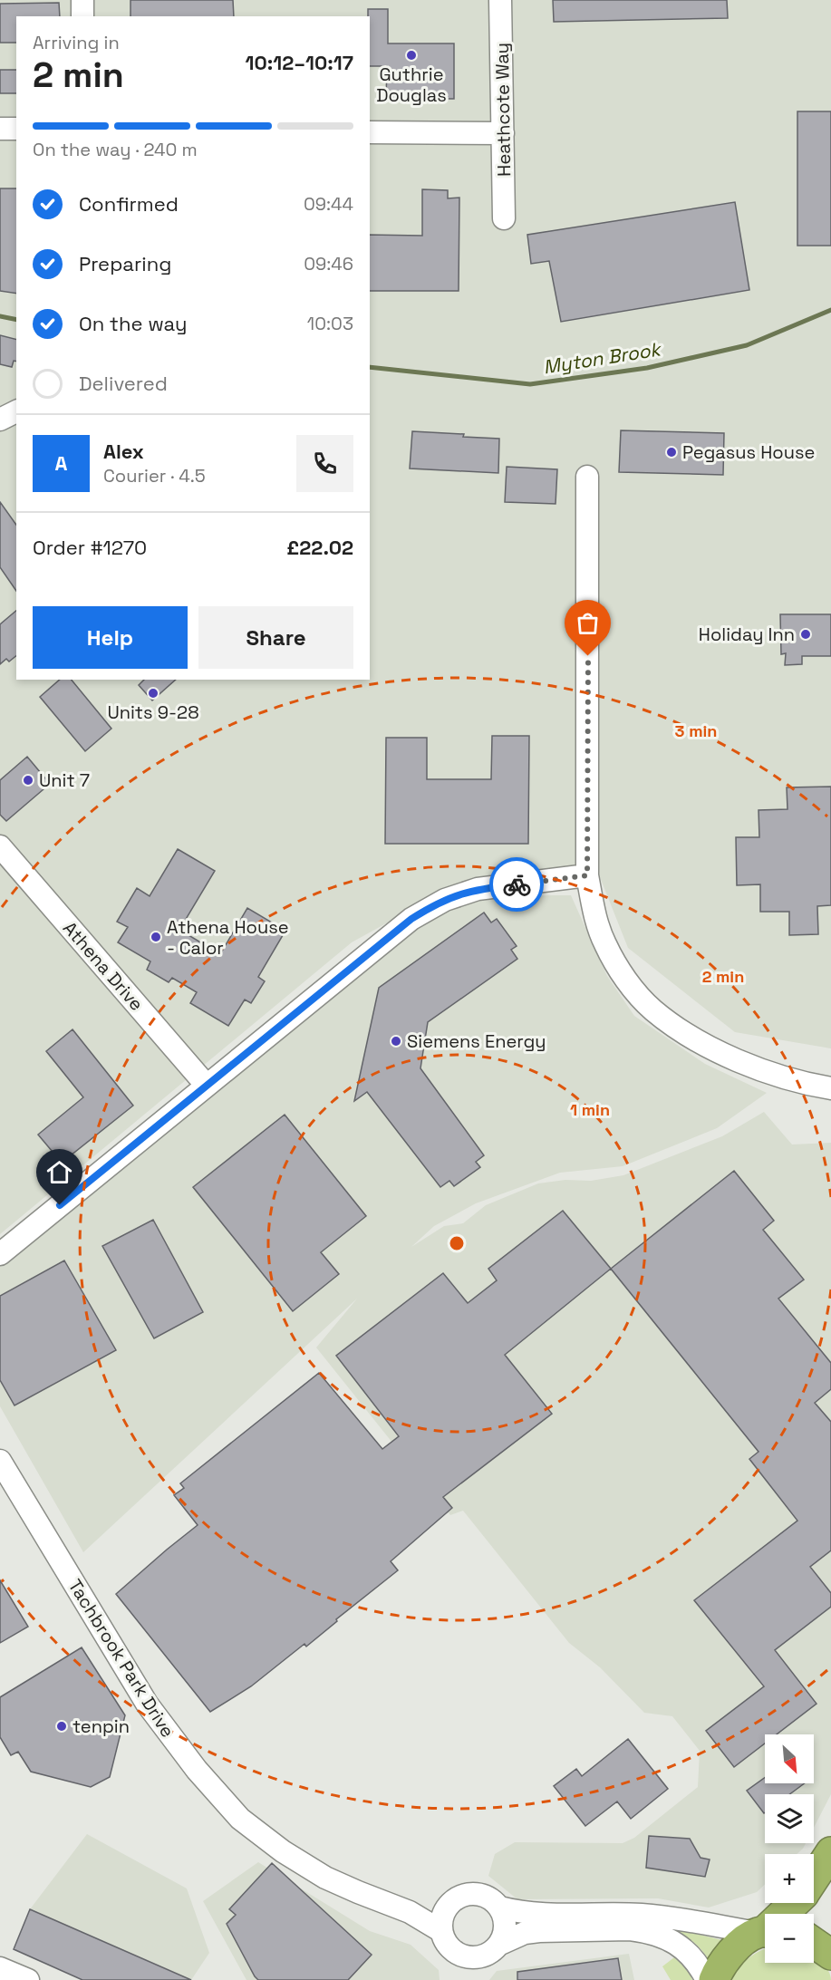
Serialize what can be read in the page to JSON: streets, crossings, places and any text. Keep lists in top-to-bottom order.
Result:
{
  "streets": {
    "street": ["Heathcote Way", "Athena Drive", "Tachbrook Park Drive"]
  },
  "water": ["Myton Brook"],
  "places": [
    "Guthrie Douglas",
    "Pegasus House",
    "Holiday Inn",
    "Units 9-28",
    "Unit 7",
    "Athena House - Calor",
    "Siemens Energy",
    "tenpin"
  ],
  "north": "bottom right",
  "page": {
    "heading": ["2 min", "Arriving in", "10:12–10:17"],
    "panel": [
      "Alex",
      "Courier · 4.5",
      "Order #1270",
      "£22.02"
    ],
    "bar": "On the way · 240 m",
    "list": [
      ["Confirmed", "09:44"],
      ["Preparing", "09:46"],
      ["On the way", "10:03"],
      "Delivered"
    ],
    "round": "A",
    "buttons": ["Help", "Share"],
    "map_buttons": ["+", "−"]
  },
  "rings": ["3 min", "2 min", "1 min"]
}
